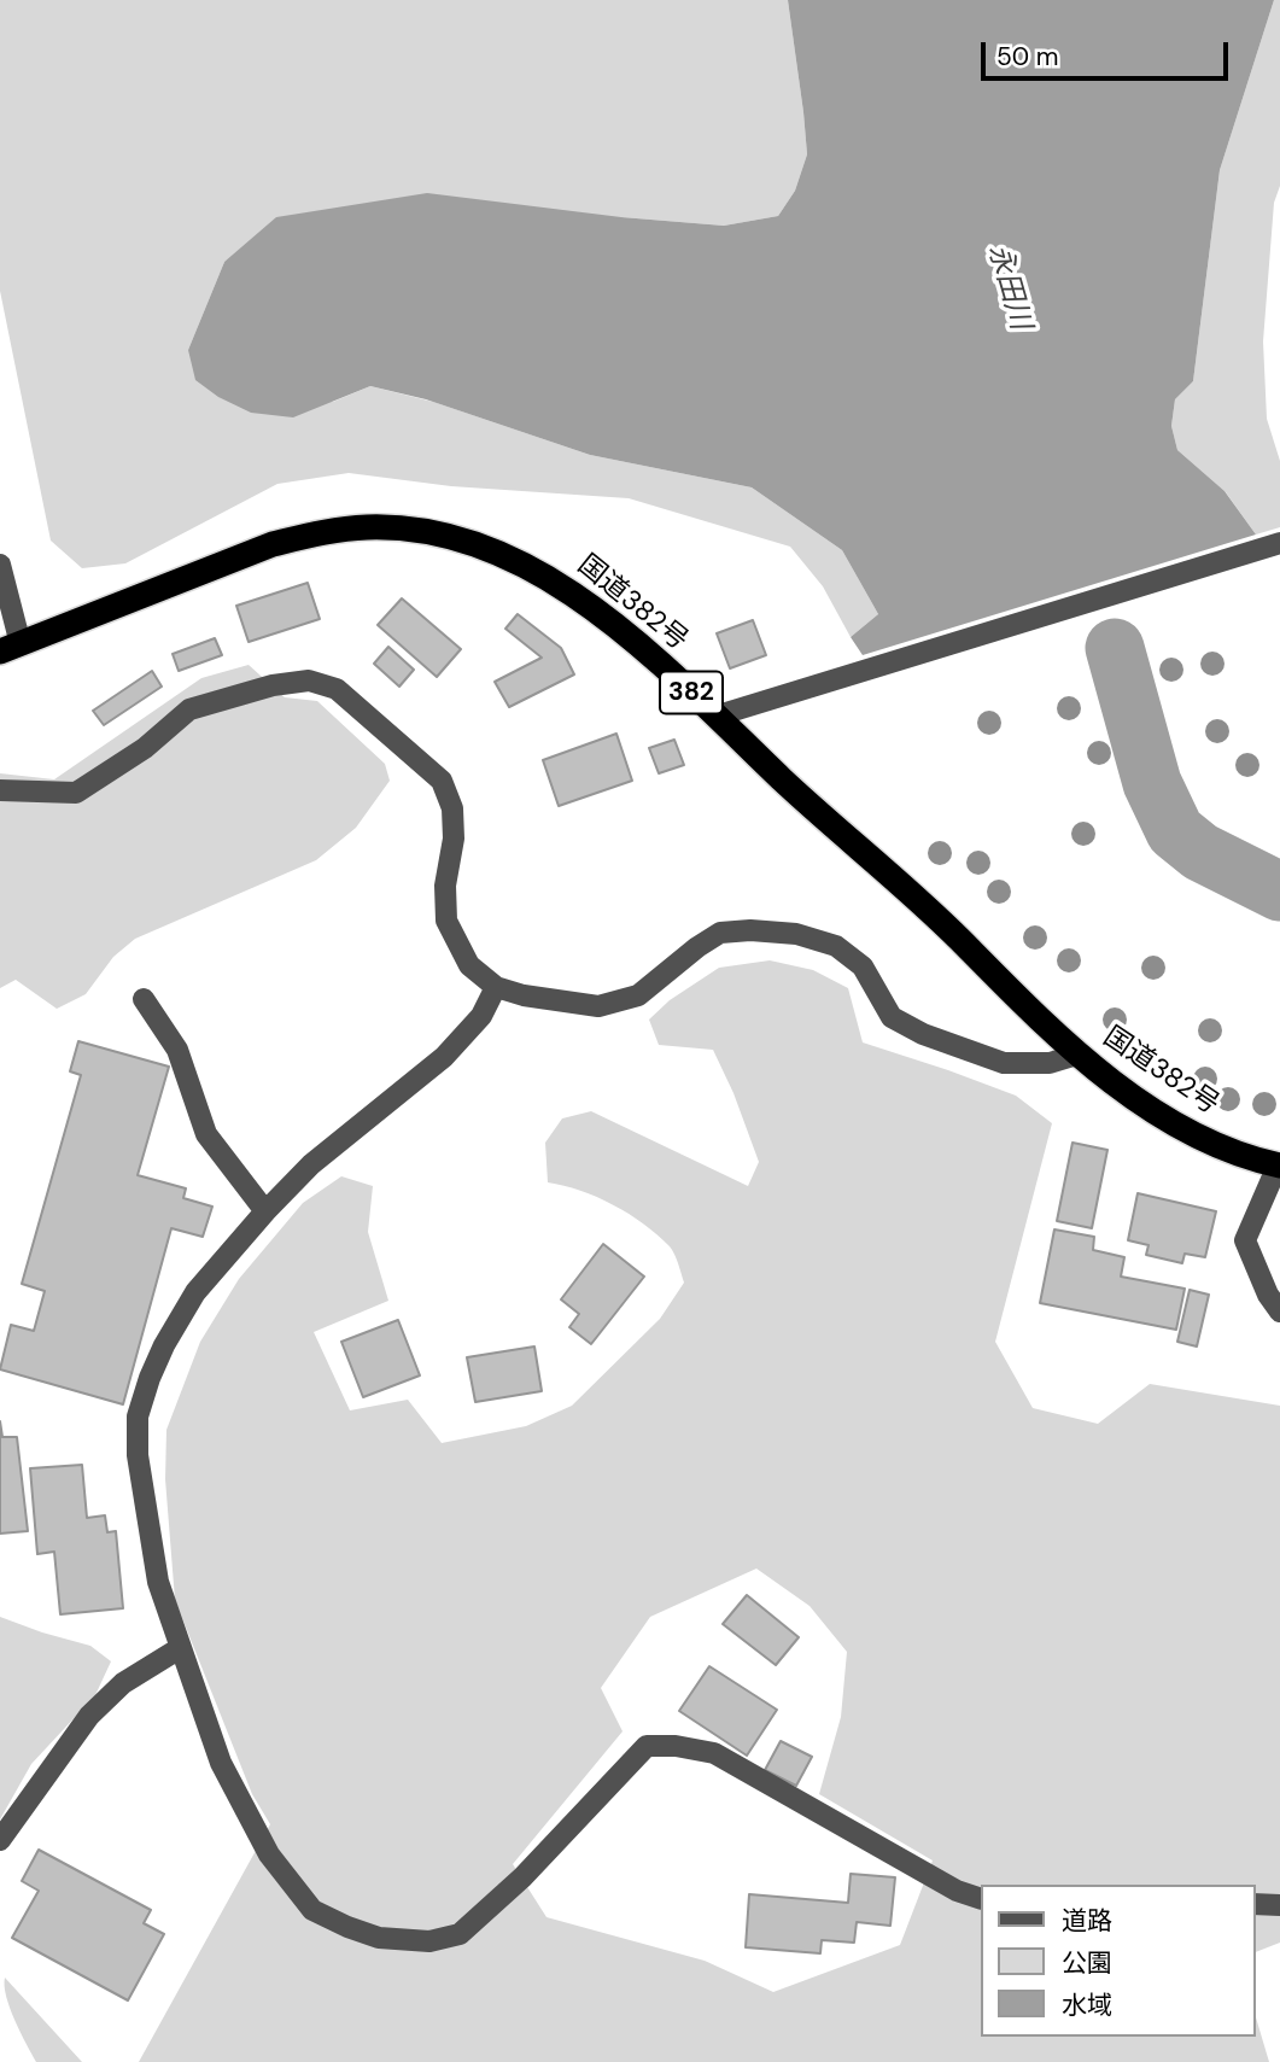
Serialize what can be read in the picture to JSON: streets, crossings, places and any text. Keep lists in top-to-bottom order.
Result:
{
  "streets": {
    "highway": ["国道382号", "382"]
  },
  "water": ["永田川"],
  "legend": ["道路", "公園", "水域"],
  "scale_bar": "50 m"
}
